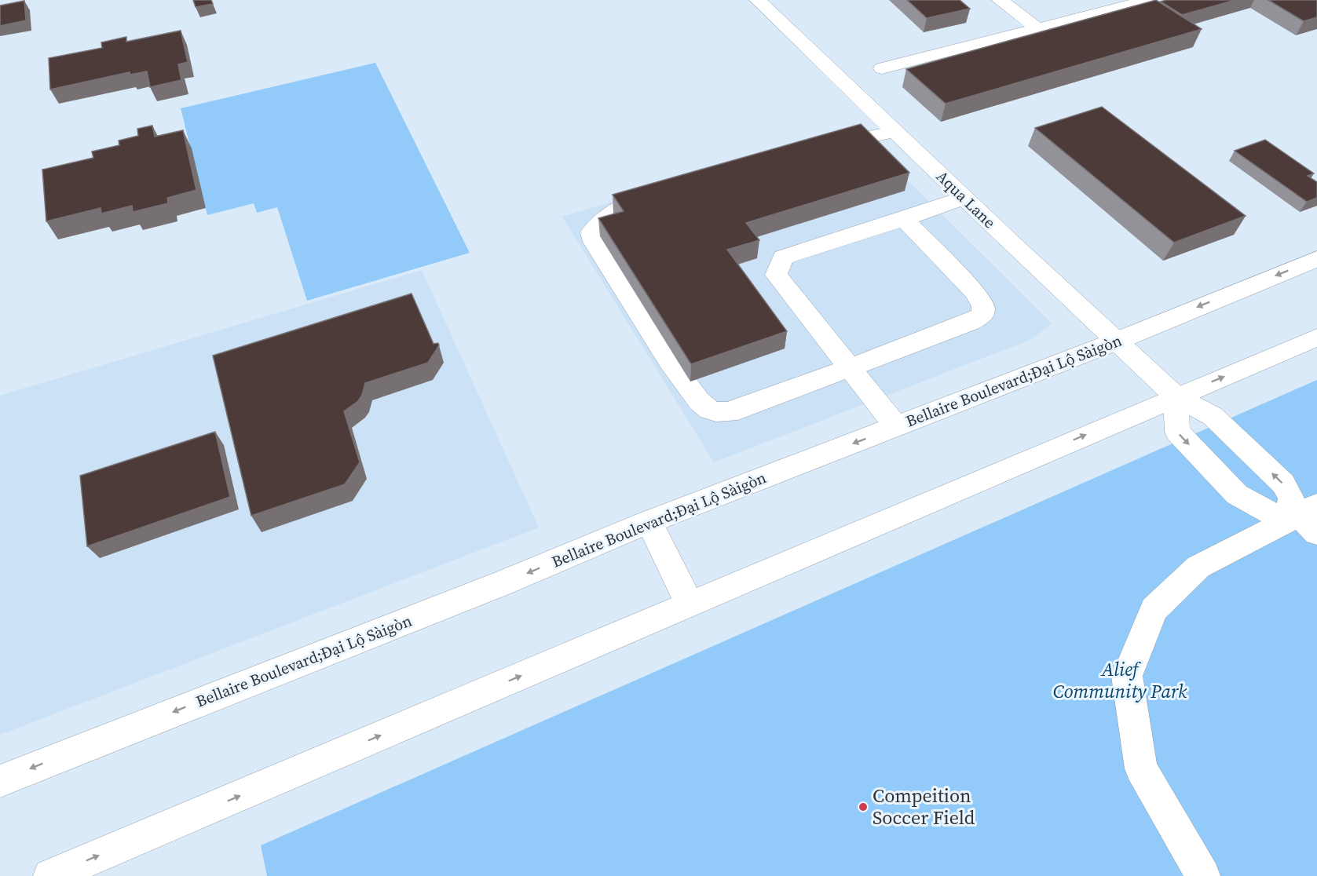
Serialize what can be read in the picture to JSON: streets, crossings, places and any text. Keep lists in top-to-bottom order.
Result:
{
  "streets": {
    "main road": ["Aqua Lane", "Bellaire Boulevard;Đại Lộ Sàigòn"]
  },
  "crossings": [
    ["Aqua Lane", "Bellaire Boulevard;Đại Lộ Sàigòn"]
  ],
  "parks": ["Alief Community Park"],
  "places": ["Compeition Soccer Field"]
}
